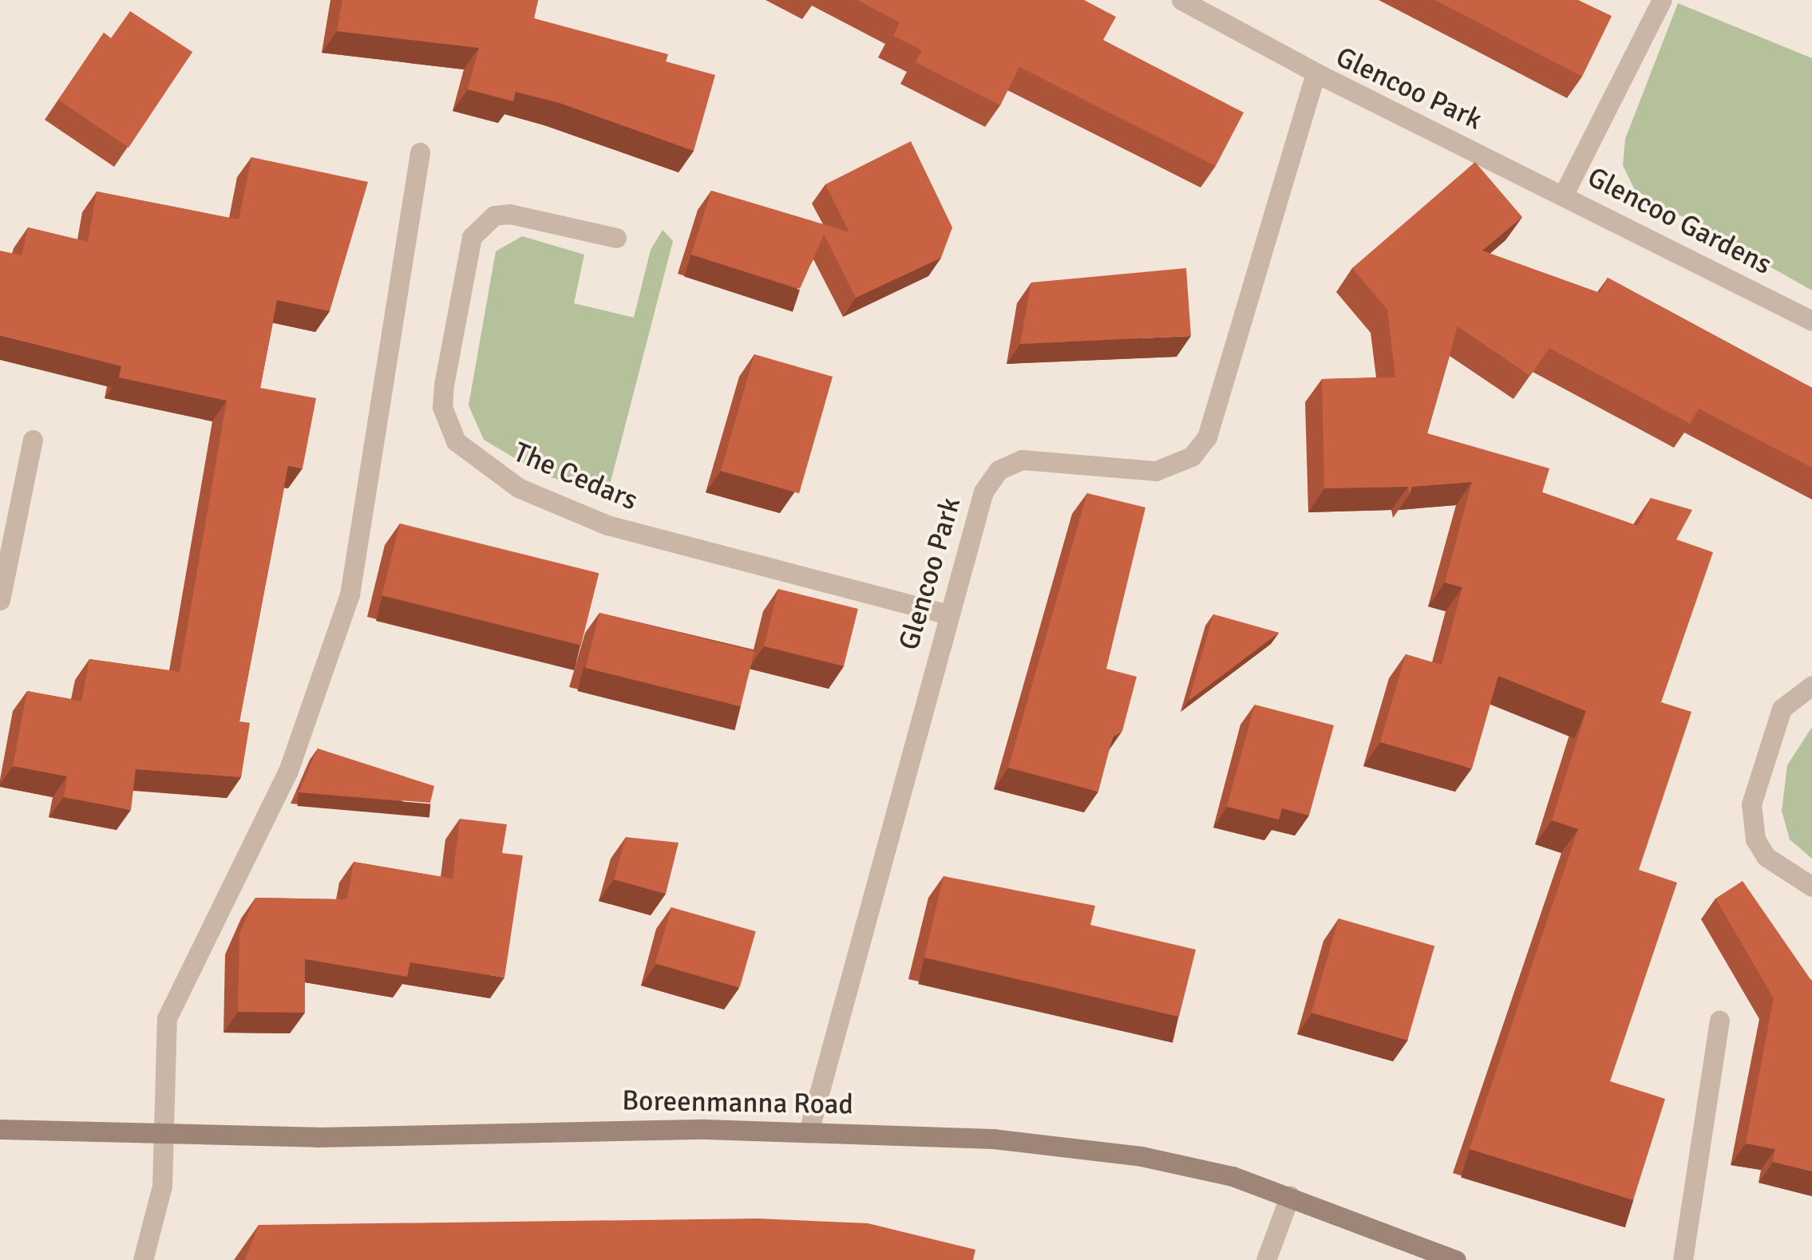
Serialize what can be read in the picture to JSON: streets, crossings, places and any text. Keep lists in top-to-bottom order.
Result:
{
  "streets": {
    "main road": ["Boreenmanna Road"],
    "street": ["Glencoo Park", "Glencoo Gardens", "The Cedars"]
  },
  "crossings": [
    ["Glencoo Park", "Glencoo Gardens"],
    ["Glencoo Park", "The Cedars"],
    ["Glencoo Park", "Boreenmanna Road"]
  ]
}
